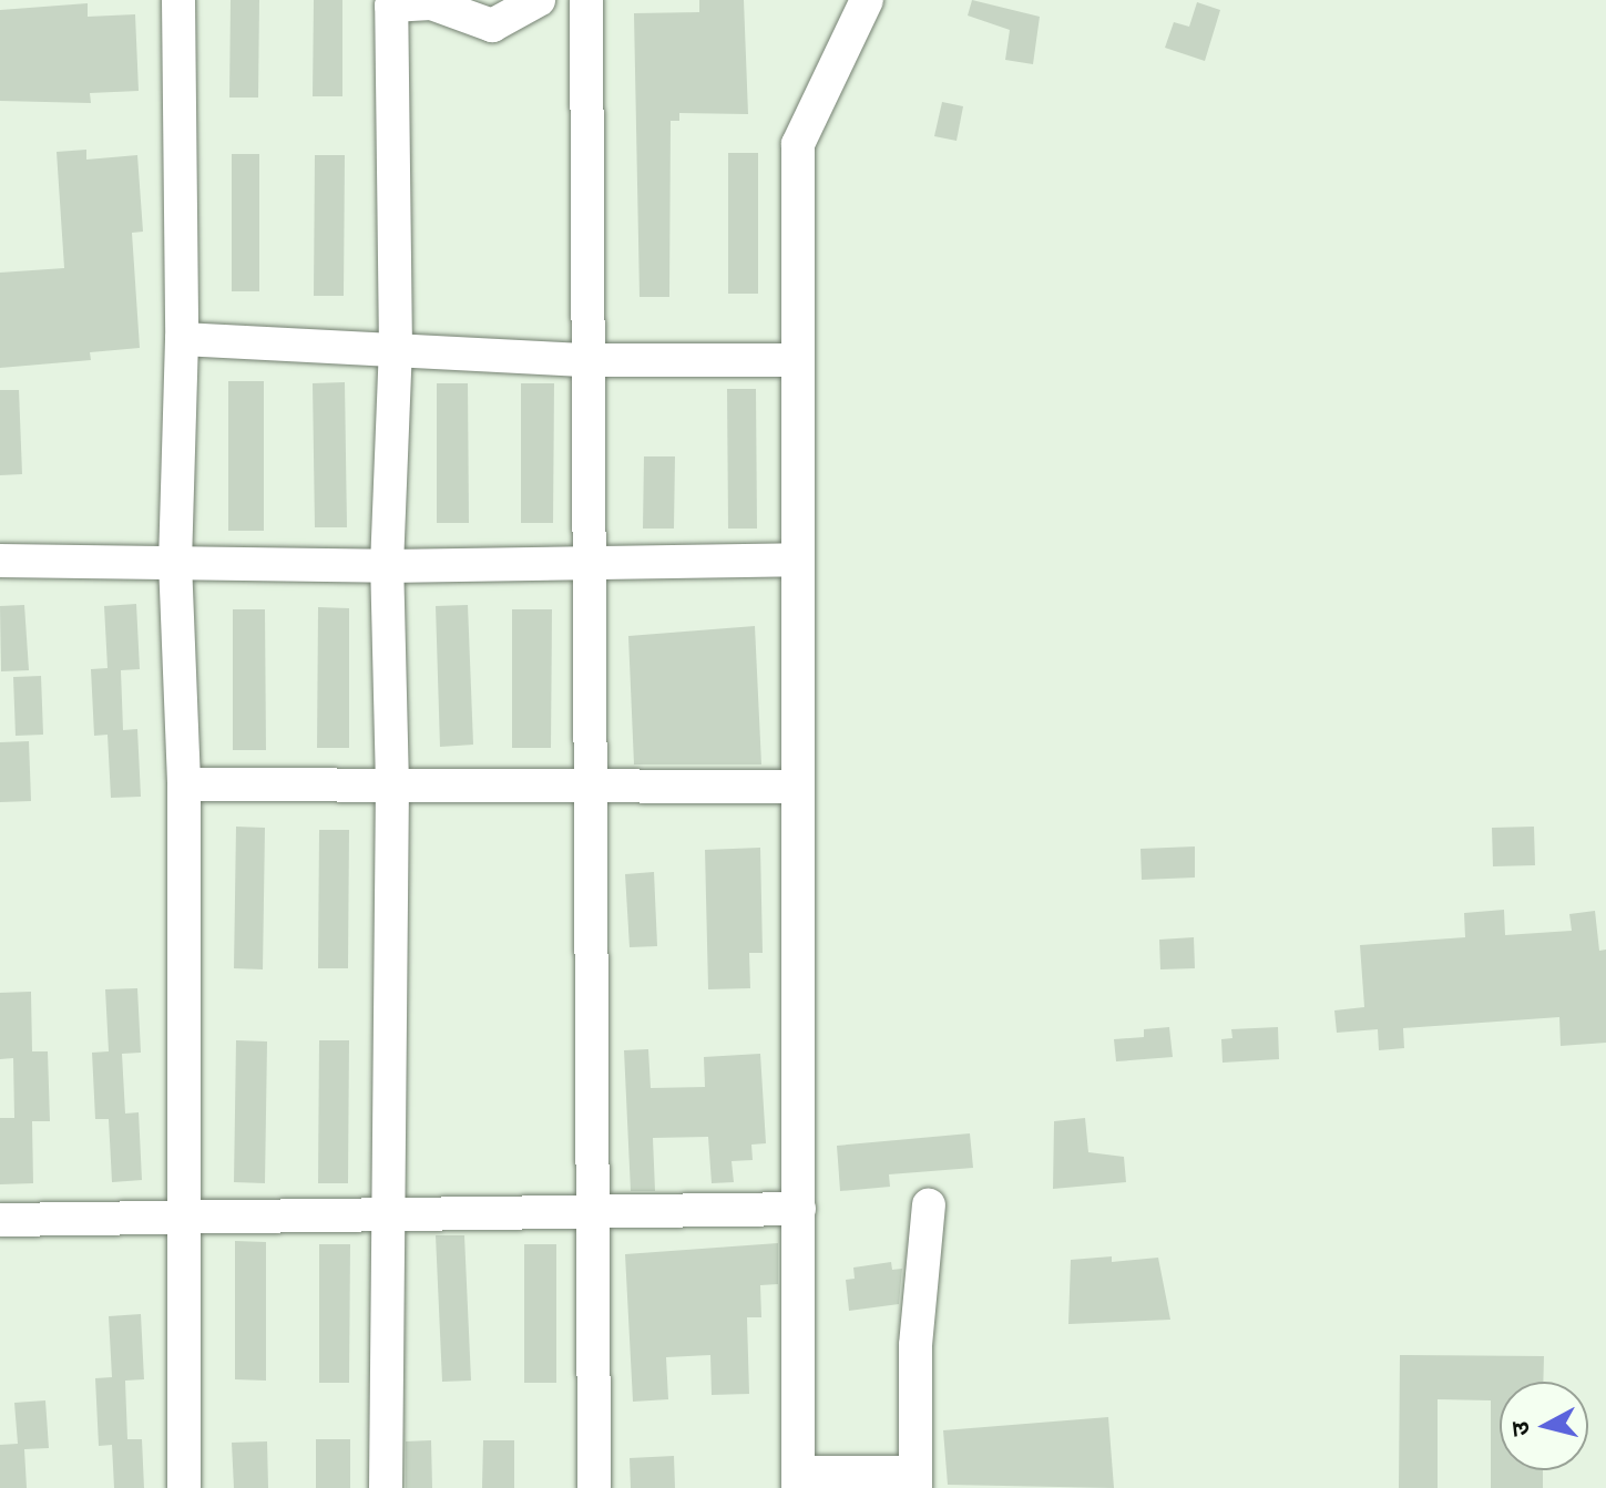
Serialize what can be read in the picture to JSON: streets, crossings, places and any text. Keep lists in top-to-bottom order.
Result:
{
  "north": "left"
}
